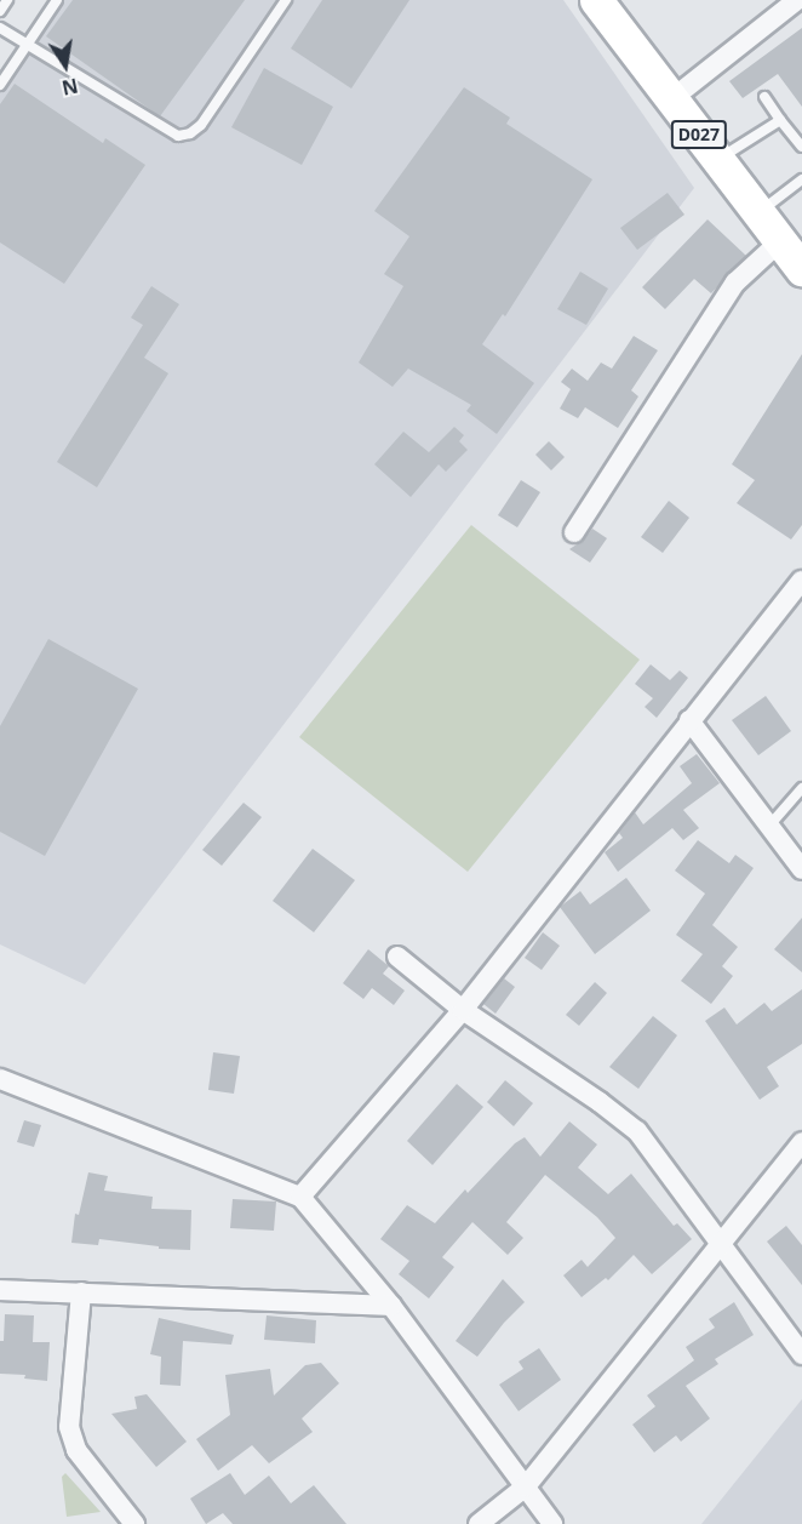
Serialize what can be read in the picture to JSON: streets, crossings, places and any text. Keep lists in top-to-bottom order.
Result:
{
  "streets": {
    "main road": ["D027"]
  },
  "north": "bottom"
}
